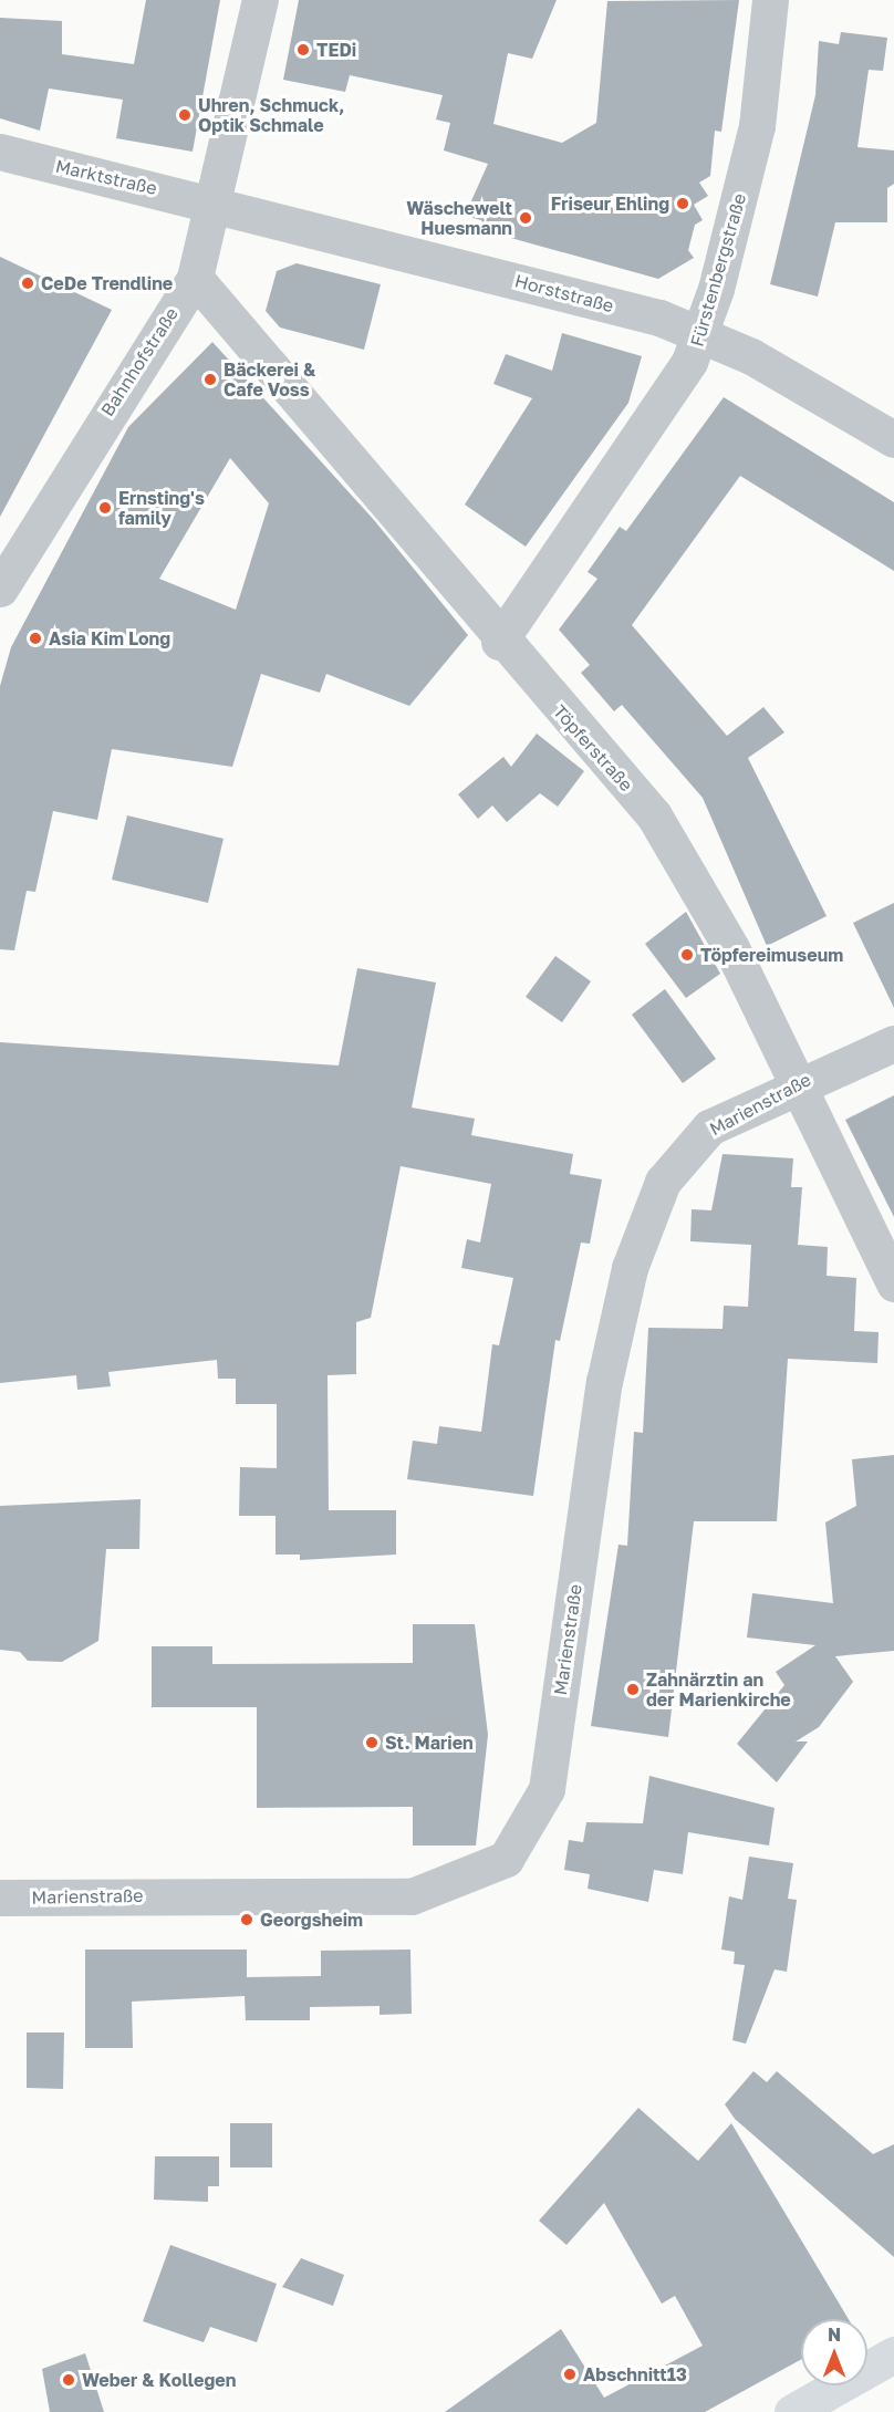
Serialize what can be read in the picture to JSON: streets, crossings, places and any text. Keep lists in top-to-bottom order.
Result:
{
  "streets": {
    "street": [
      "Marktstraße",
      "Fürstenbergstraße",
      "Horststraße",
      "Bahnhofstraße",
      "Töpferstraße",
      "Marienstraße"
    ]
  },
  "crossings": [
    ["Marktstraße", "Horststraße"],
    ["Marktstraße", "Bahnhofstraße"],
    ["Fürstenbergstraße", "Horststraße"],
    ["Fürstenbergstraße", "Töpferstraße"],
    ["Horststraße", "Bahnhofstraße"],
    ["Bahnhofstraße", "Töpferstraße"],
    ["Töpferstraße", "Marienstraße"]
  ],
  "places": [
    "TEDi",
    "Uhren, Schmuck, Optik Schmale",
    "Friseur Ehling",
    "Wäschewelt Huesmann",
    "CeDe Trendline",
    "Bäckerei & Cafe Voss",
    "Ernsting's family",
    "Asia Kim Long",
    "Töpfereimuseum",
    "Zahnärztin an der Marienkirche",
    "St. Marien",
    "Georgsheim",
    "Abschnitt13",
    "Weber & Kollegen"
  ],
  "north": "top"
}
